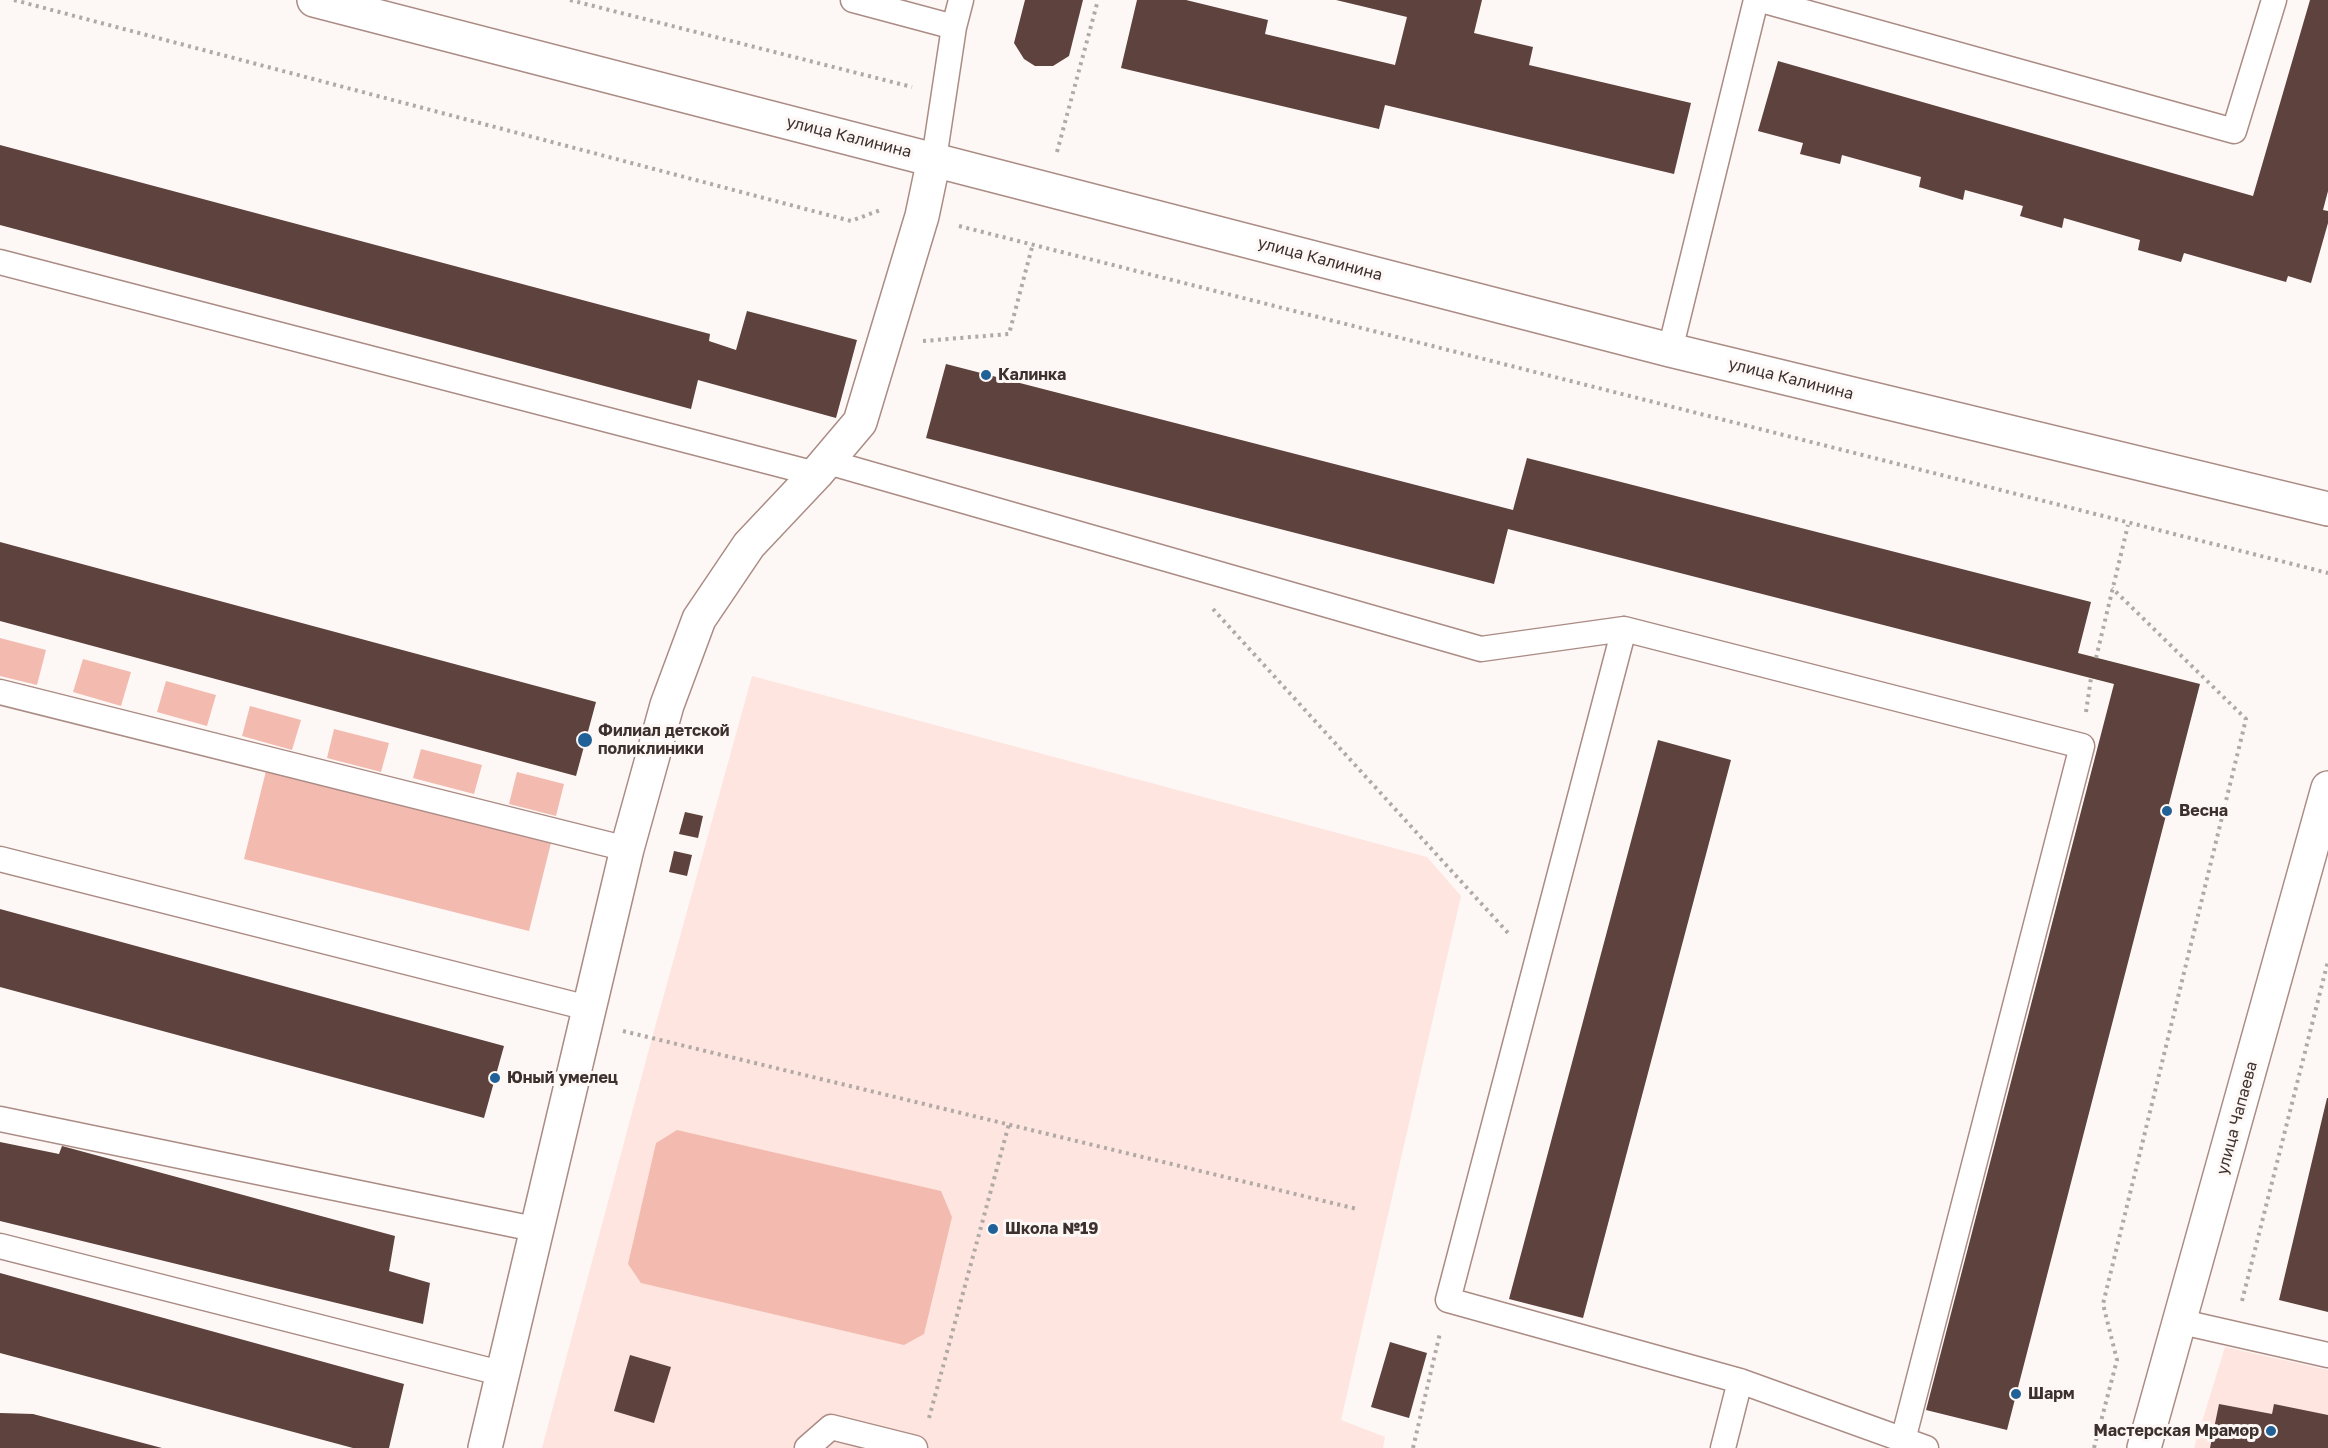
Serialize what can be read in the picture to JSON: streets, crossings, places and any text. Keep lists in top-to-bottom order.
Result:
{
  "streets": {
    "street": ["улица Калинина", "улица Чапаева"]
  },
  "places": [
    "Калинка",
    "Филиал детской поликлиники",
    "Весна",
    "Юный умелец",
    "Школа №19",
    "Шарм",
    "Мастерская Мрамор"
  ]
}
